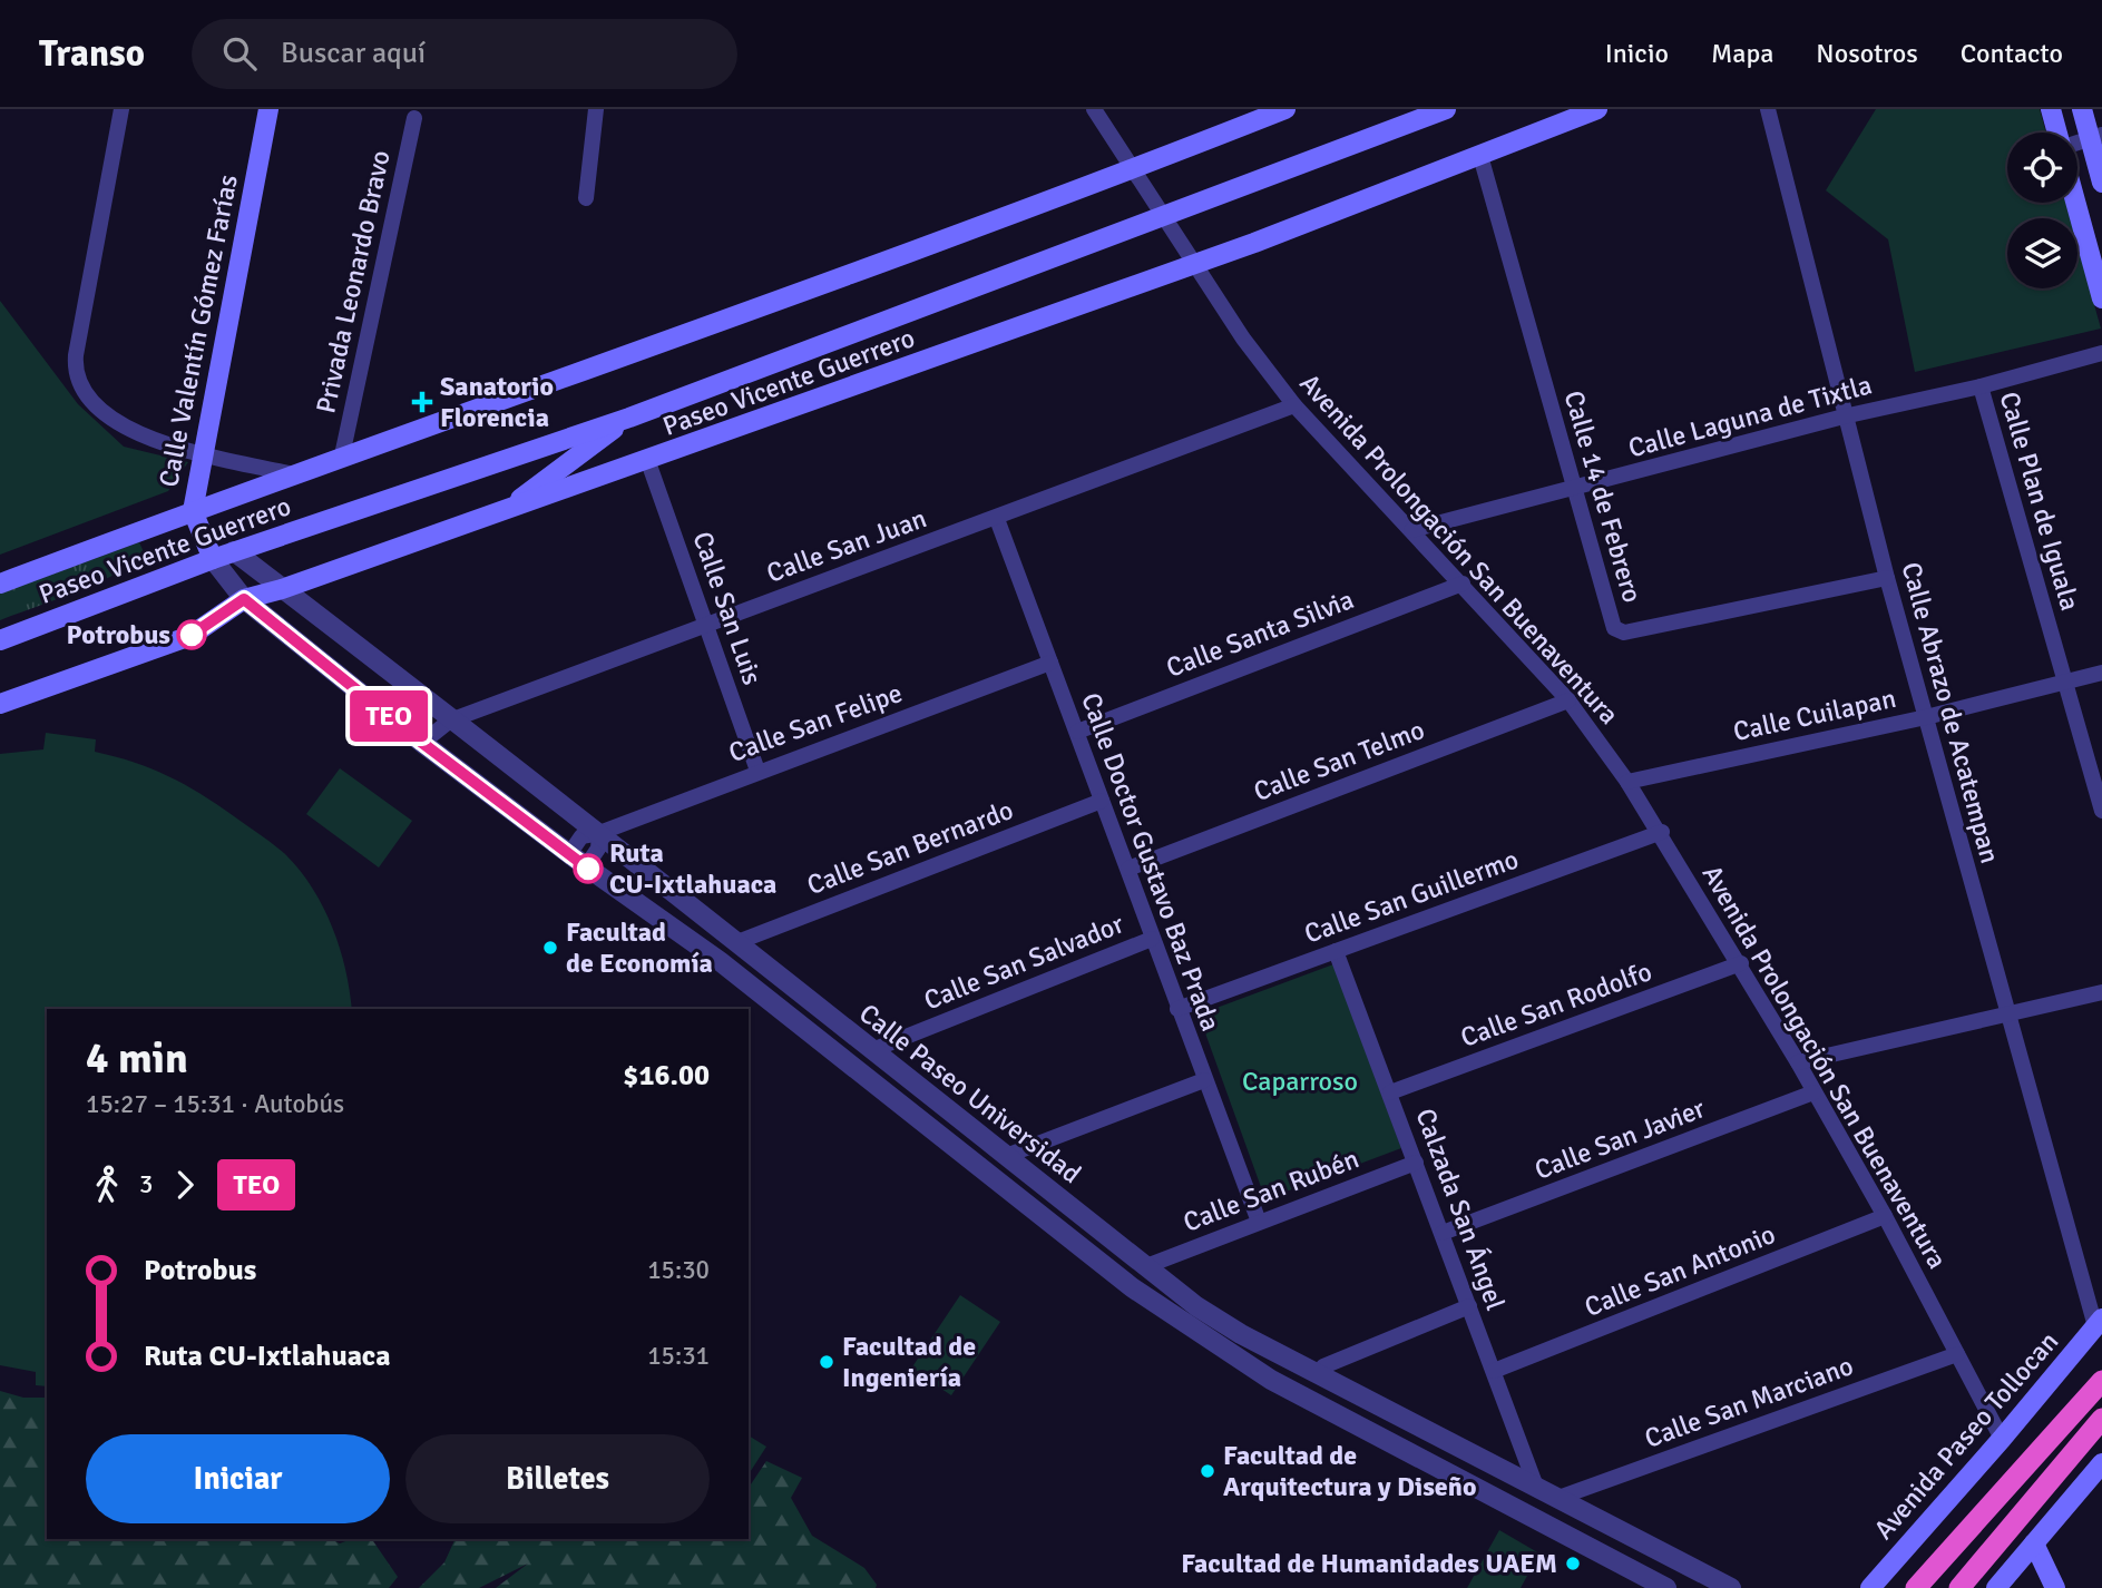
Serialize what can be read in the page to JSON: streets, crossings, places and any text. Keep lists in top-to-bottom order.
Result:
{
  "streets": {
    "main road": ["Calle Valentín Gómez Farías", "Paseo Vicente Guerrero", "Avenida Paseo Tollocan"],
    "street": [
      "Privada Leonardo Bravo",
      "Calle Laguna de Tixtla",
      "Calle 14 de Febrero",
      "Calle Plan de Iguala",
      "Calle San Juan",
      "Avenida Prolongación San Buenaventura",
      "Calle San Luis",
      "Calle Santa Silvia",
      "Calle Abrazo de Acatempan",
      "Calle Cuilapan",
      "Calle San Felipe",
      "Calle San Telmo",
      "Calle San Bernardo",
      "Calle Doctor Gustavo Baz Prada",
      "Calle San Guillermo",
      "Calle San Salvador",
      "Calle San Rodolfo",
      "Calle Paseo Universidad",
      "Calle San Javier",
      "Calle San Rubén",
      "Calzada San Ángel",
      "Calle San Antonio",
      "Calle San Marciano"
    ]
  },
  "crossings": [
    ["Privada Leonardo Bravo", "Paseo Vicente Guerrero"],
    ["Calle Valentín Gómez Farías", "Paseo Vicente Guerrero"],
    ["Calle Valentín Gómez Farías", "Calle Paseo Universidad"],
    ["Paseo Vicente Guerrero", "Calle 14 de Febrero"],
    ["Paseo Vicente Guerrero", "Avenida Prolongación San Buenaventura"],
    ["Paseo Vicente Guerrero", "Calle San Luis"],
    ["Paseo Vicente Guerrero", "Calle Paseo Universidad"],
    ["Calle Laguna de Tixtla", "Calle 14 de Febrero"],
    ["Calle Laguna de Tixtla", "Calle Plan de Iguala"],
    ["Calle Laguna de Tixtla", "Avenida Prolongación San Buenaventura"],
    ["Calle Laguna de Tixtla", "Calle Abrazo de Acatempan"],
    ["Calle 14 de Febrero", "Calle Abrazo de Acatempan"],
    ["Calle Plan de Iguala", "Calle Cuilapan"],
    ["Calle San Juan", "Avenida Prolongación San Buenaventura"],
    ["Calle San Juan", "Calle San Luis"],
    ["Calle San Juan", "Calle Doctor Gustavo Baz Prada"],
    ["Calle San Juan", "Calle Paseo Universidad"],
    ["Avenida Prolongación San Buenaventura", "Calle Santa Silvia"],
    ["Avenida Prolongación San Buenaventura", "Calle Cuilapan"],
    ["Avenida Prolongación San Buenaventura", "Calle San Telmo"],
    ["Avenida Prolongación San Buenaventura", "Calle San Guillermo"],
    ["Avenida Prolongación San Buenaventura", "Calle San Rodolfo"],
    ["Avenida Prolongación San Buenaventura", "Calle San Javier"],
    ["Avenida Prolongación San Buenaventura", "Calle San Antonio"],
    ["Avenida Prolongación San Buenaventura", "Calle San Marciano"],
    ["Avenida Prolongación San Buenaventura", "Avenida Paseo Tollocan"],
    ["Calle San Luis", "Calle San Felipe"],
    ["Calle Santa Silvia", "Calle Doctor Gustavo Baz Prada"],
    ["Calle Abrazo de Acatempan", "Calle Cuilapan"],
    ["Calle Abrazo de Acatempan", "Avenida Paseo Tollocan"],
    ["Calle San Felipe", "Calle Doctor Gustavo Baz Prada"],
    ["Calle San Felipe", "Calle Paseo Universidad"],
    ["Calle San Telmo", "Calle Doctor Gustavo Baz Prada"],
    ["Calle San Bernardo", "Calle Doctor Gustavo Baz Prada"],
    ["Calle San Bernardo", "Calle Paseo Universidad"],
    ["Calle Doctor Gustavo Baz Prada", "Calle San Guillermo"],
    ["Calle Doctor Gustavo Baz Prada", "Calle San Salvador"],
    ["Calle Doctor Gustavo Baz Prada", "Calle San Rubén"],
    ["Calle San Guillermo", "Calzada San Ángel"],
    ["Calle San Salvador", "Calle Paseo Universidad"],
    ["Calle San Rodolfo", "Calzada San Ángel"],
    ["Calle Paseo Universidad", "Calle San Rubén"],
    ["Calle Paseo Universidad", "Calzada San Ángel"],
    ["Calle Paseo Universidad", "Calle San Marciano"],
    ["Calle San Javier", "Calzada San Ángel"],
    ["Calle San Rubén", "Calzada San Ángel"],
    ["Calzada San Ángel", "Calle San Antonio"]
  ],
  "parks": ["Caparroso"],
  "places": {
    "health": ["Sanatorio Florencia"],
    "other": [
      "Potrobus",
      "Ruta CU-Ixtlahuaca",
      "Facultad de Economía",
      "Facultad de Ingeniería",
      "Facultad de Arquitectura y Diseño",
      "Facultad de Humanidades UAEM"
    ]
  },
  "lines": ["bus line TEO"],
  "page": {
    "header": "Transo",
    "search": "Buscar aquí",
    "nav": [
      "Inicio",
      "Mapa",
      "Nosotros",
      "Contacto"
    ],
    "on_map": "TEO",
    "heading": ["4 min", "15:27 – 15:31 · Autobús", "$16.00"],
    "legs": ["3", "TEO"],
    "list": [
      {
        "name": "Potrobus",
        "value": "15:30"
      },
      {
        "name": "Ruta CU-Ixtlahuaca",
        "value": "15:31"
      }
    ],
    "buttons": ["Iniciar", "Billetes"]
  }
}
